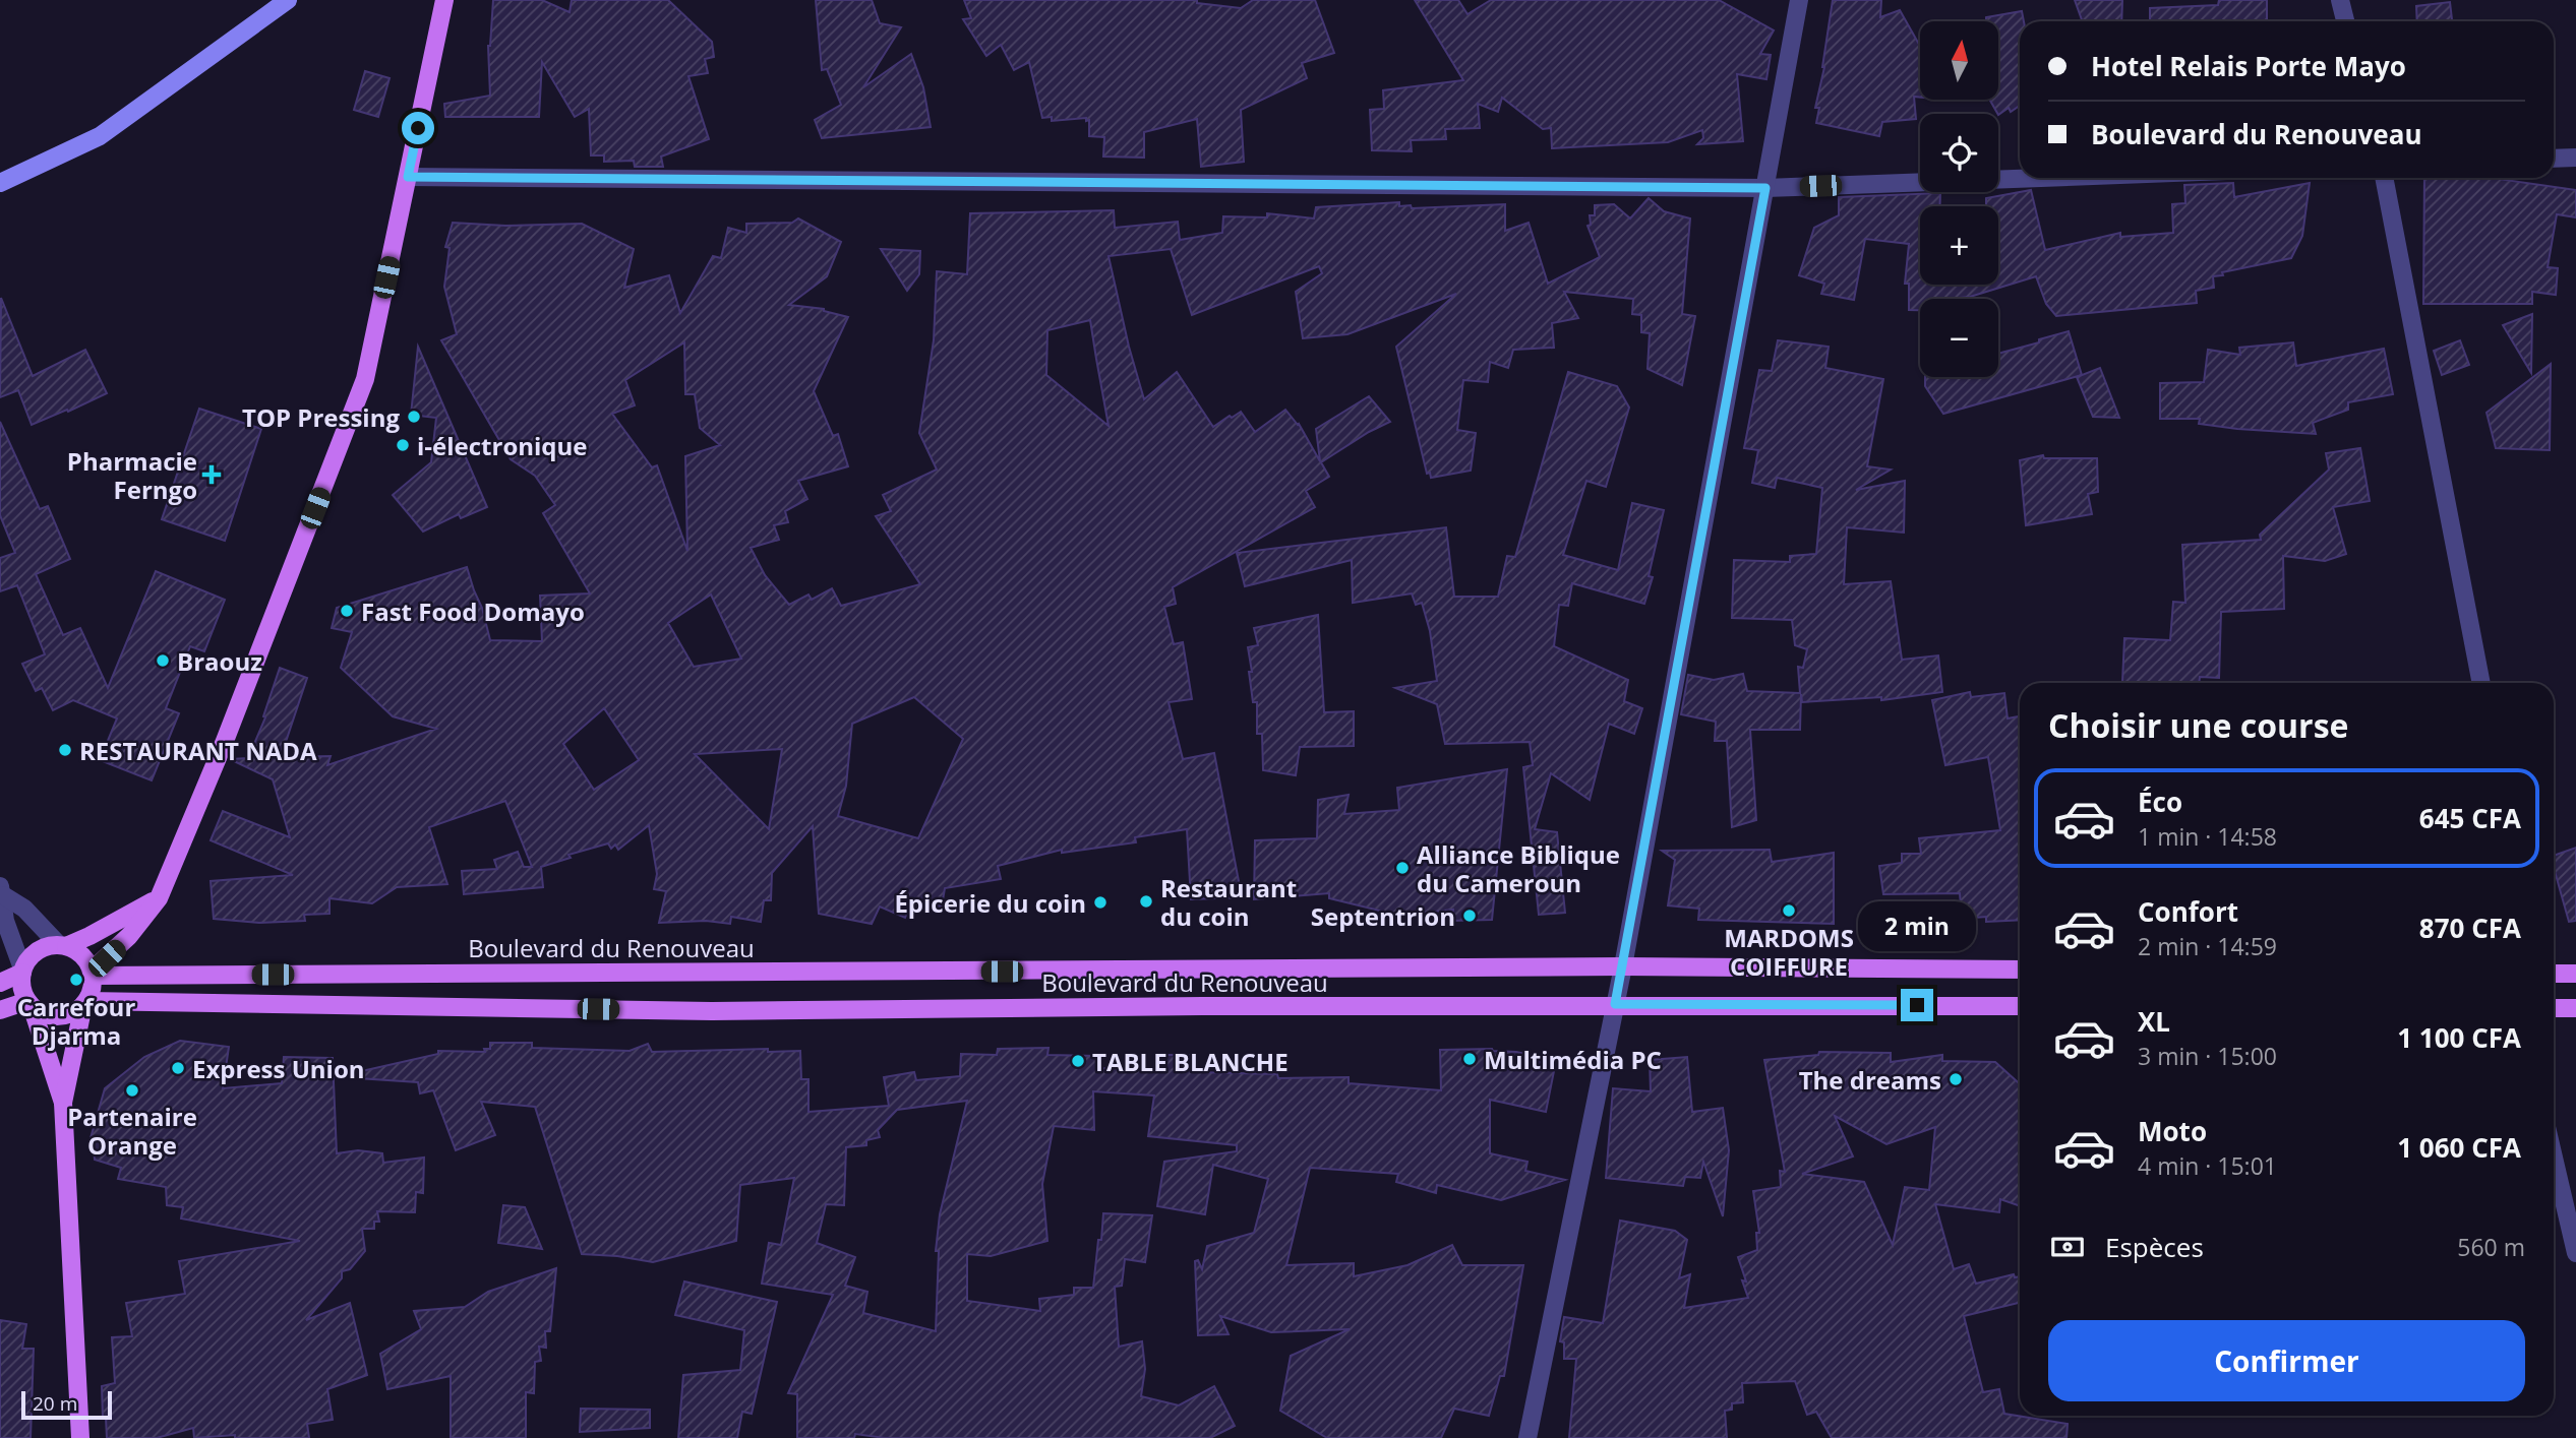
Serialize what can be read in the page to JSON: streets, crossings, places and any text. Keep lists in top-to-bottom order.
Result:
{
  "streets": {
    "main road": ["Boulevard du Renouveau"]
  },
  "places": {
    "other": [
      "TOP Pressing",
      "i-électronique",
      "Fast Food Domayo",
      "Braouz",
      "RESTAURANT NADA",
      "Alliance Biblique du Cameroun",
      "Restaurant du coin",
      "Épicerie du coin",
      "MARDOMS COIFFURE",
      "Septentrion",
      "Carrefour Djarma",
      "Multimédia PC",
      "TABLE BLANCHE",
      "Express Union",
      "The dreams",
      "Partenaire Orange"
    ],
    "health": ["Pharmacie Ferngo"]
  },
  "scale_bar": "20 m",
  "north": "top",
  "page": {
    "map_buttons": ["+", "−"],
    "banner": ["Hotel Relais Porte Mayo", "Boulevard du Renouveau"],
    "heading": "Choisir une course",
    "list": [
      {
        "name": "Éco",
        "note": "1 min · 14:58",
        "value": "645 CFA"
      },
      {
        "name": "Confort",
        "note": "2 min · 14:59",
        "value": "870 CFA"
      },
      {
        "name": "XL",
        "note": "3 min · 15:00",
        "value": "1 100 CFA"
      },
      {
        "name": "Moto",
        "note": "4 min · 15:01",
        "value": "1 060 CFA"
      }
    ],
    "bubble": "2 min",
    "pay": ["Espèces", "560 m"],
    "buttons": "Confirmer",
    "scale": "20 m"
  }
}
